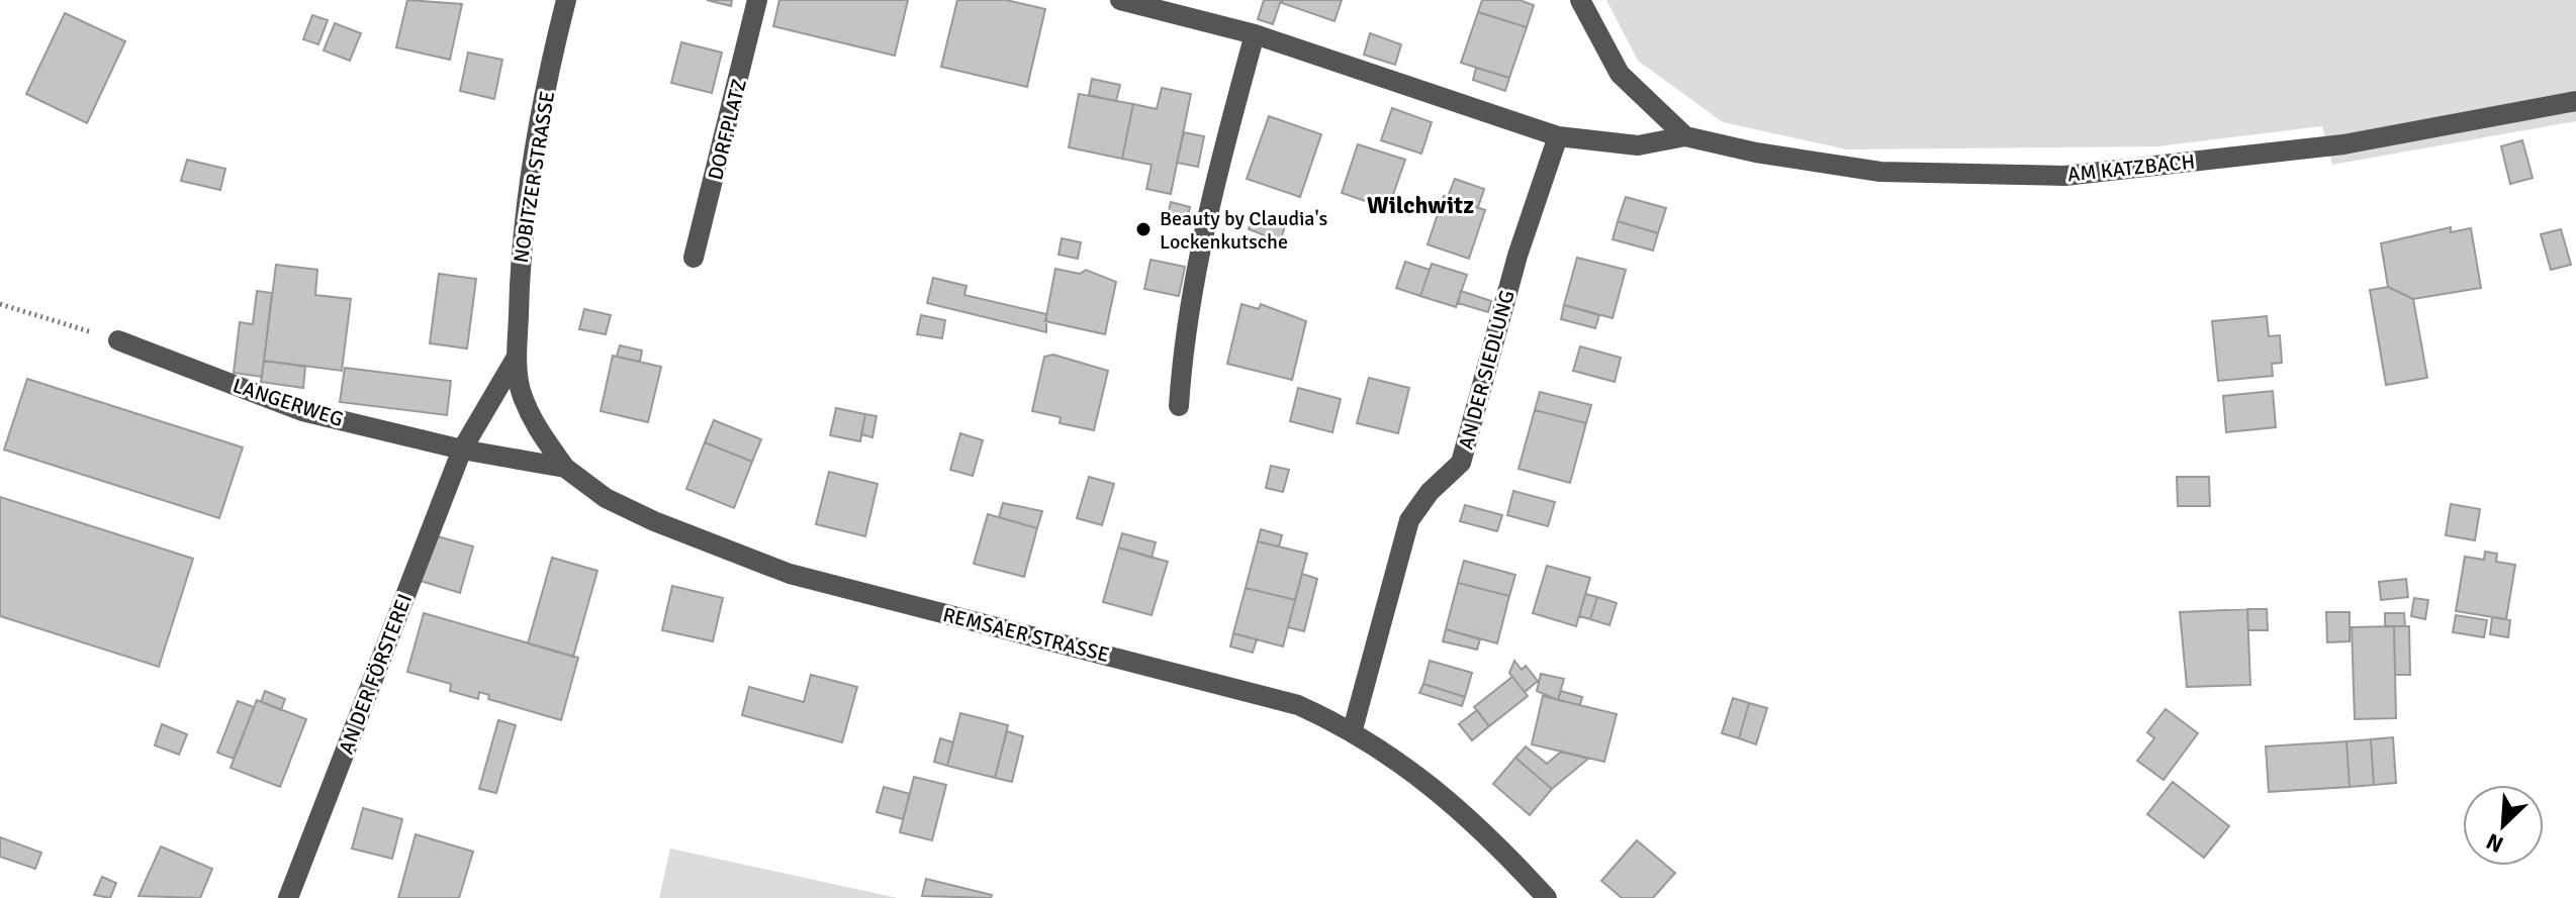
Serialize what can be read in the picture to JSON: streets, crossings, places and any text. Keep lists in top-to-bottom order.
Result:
{
  "streets": {
    "street": [
      "DORFPLATZ",
      "AM KATZBACH",
      "NOBITZER STRASSE",
      "AN DER SIEDLUNG",
      "LANGERWEG",
      "REMSAER STRASSE",
      "AN DER FÖRSTEREI"
    ]
  },
  "crossings": [
    ["NOBITZER STRASSE", "LANGERWEG"],
    ["NOBITZER STRASSE", "REMSAER STRASSE"],
    ["NOBITZER STRASSE", "AN DER FÖRSTEREI"],
    ["AN DER SIEDLUNG", "REMSAER STRASSE"],
    ["LANGERWEG", "REMSAER STRASSE"],
    ["LANGERWEG", "AN DER FÖRSTEREI"],
    ["REMSAER STRASSE", "AN DER FÖRSTEREI"]
  ],
  "districts": ["Wilchwitz"],
  "places": ["Beauty by Claudia's Lockenkutsche"],
  "north": "bottom left"
}
